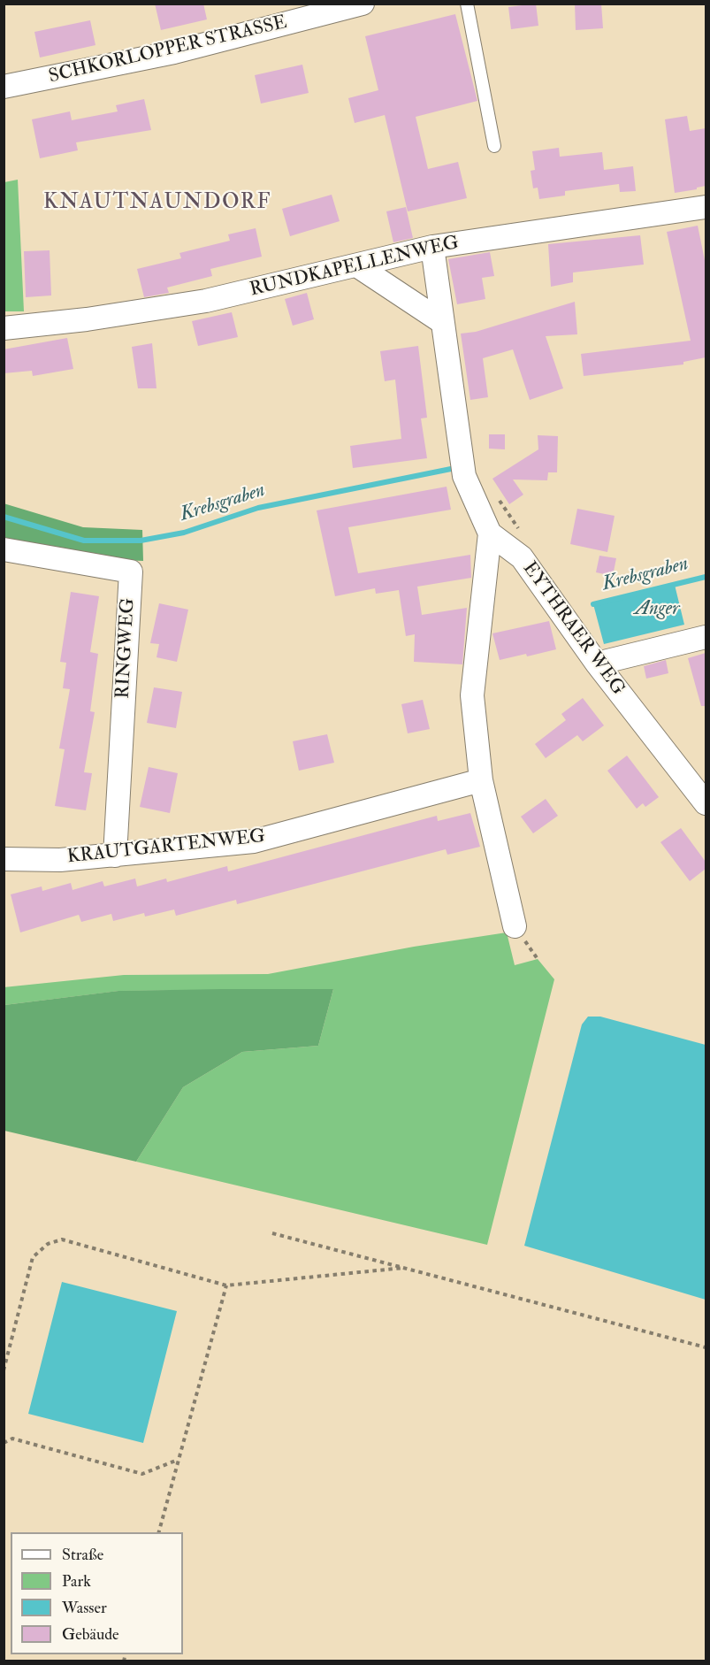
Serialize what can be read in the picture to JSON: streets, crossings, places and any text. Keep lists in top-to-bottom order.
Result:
{
  "streets": {
    "street": [
      "SCHKORLOPPER STRASSE",
      "RUNDKAPELLENWEG",
      "EYTHRAER WEG",
      "RINGWEG",
      "KRAUTGARTENWEG"
    ]
  },
  "crossings": [
    ["RUNDKAPELLENWEG", "EYTHRAER WEG"],
    ["RINGWEG", "KRAUTGARTENWEG"]
  ],
  "districts": ["KNAUTNAUNDORF"],
  "water": ["Krebsgraben", "Anger"],
  "legend": [
    "Straße",
    "Park",
    "Wasser",
    "Gebäude"
  ]
}
